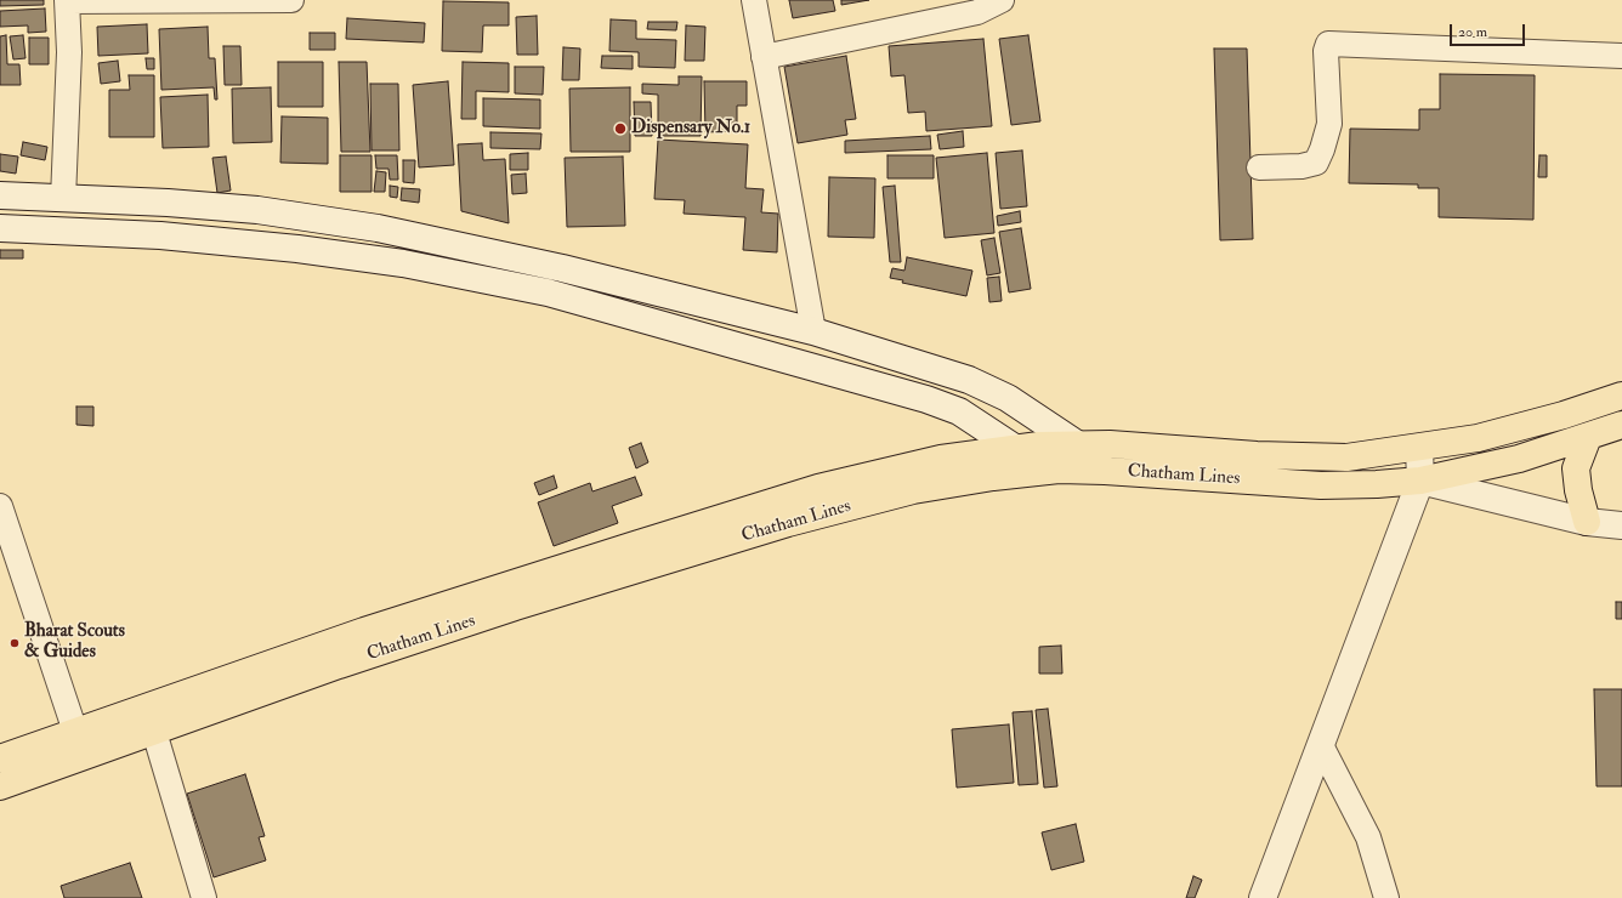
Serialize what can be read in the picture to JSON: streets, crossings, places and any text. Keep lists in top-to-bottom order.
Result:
{
  "streets": {
    "highway": ["Chatham Lines"]
  },
  "places": ["Dispensary No.1", "Bharat Scouts & Guides"],
  "scale_bar": "20 m"
}
